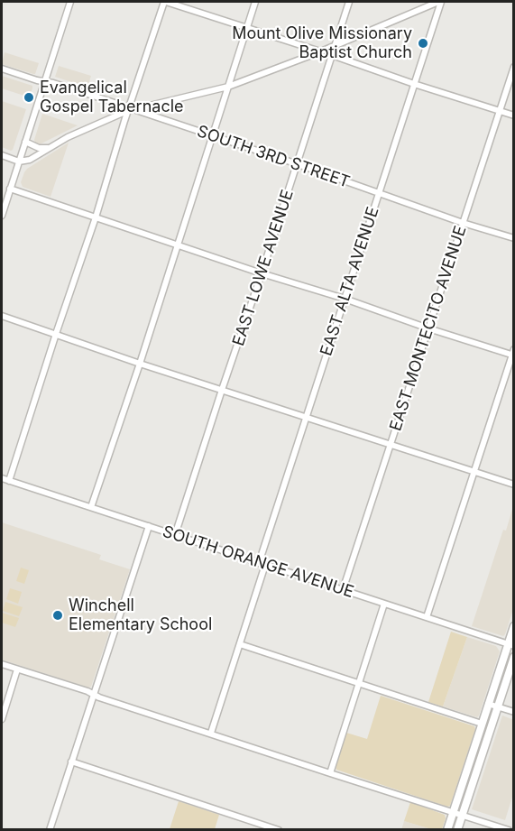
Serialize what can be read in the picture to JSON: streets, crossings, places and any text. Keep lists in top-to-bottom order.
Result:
{
  "streets": {
    "street": [
      "SOUTH 3RD STREET",
      "EAST LOWE AVENUE",
      "EAST ALTA AVENUE",
      "EAST MONTECITO AVENUE",
      "SOUTH ORANGE AVENUE"
    ]
  },
  "crossings": [
    ["SOUTH 3RD STREET", "EAST LOWE AVENUE"],
    ["SOUTH 3RD STREET", "EAST ALTA AVENUE"],
    ["SOUTH 3RD STREET", "EAST MONTECITO AVENUE"],
    ["EAST LOWE AVENUE", "SOUTH ORANGE AVENUE"],
    ["EAST ALTA AVENUE", "SOUTH ORANGE AVENUE"],
    ["EAST MONTECITO AVENUE", "SOUTH ORANGE AVENUE"]
  ],
  "places": ["Mount Olive Missionary Baptist Church", "Evangelical Gospel Tabernacle", "Winchell Elementary School"]
}
